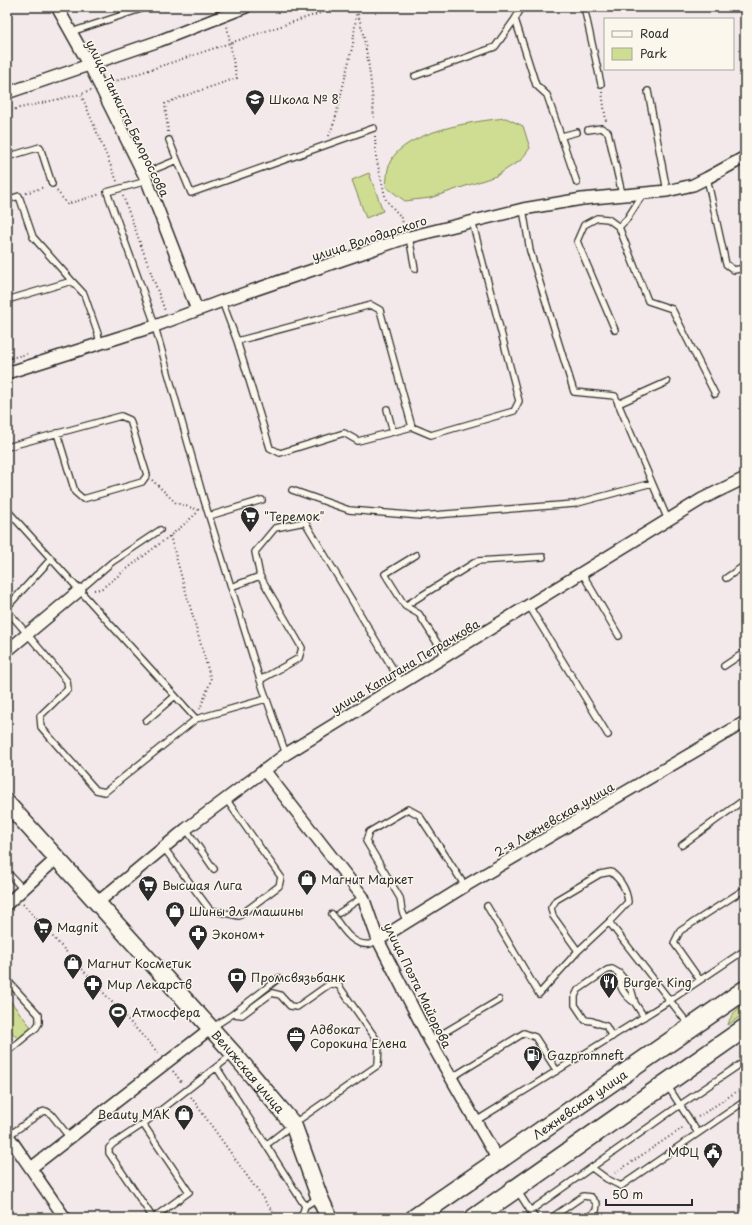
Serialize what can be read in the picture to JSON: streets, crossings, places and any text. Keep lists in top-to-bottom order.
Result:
{
  "streets": {
    "highway": ["Лежневская улица"],
    "main road": ["Велижская улица"],
    "street": [
      "улица Танкиста Белороссова",
      "улица Володарского",
      "улица Капитана Петрачкова",
      "2-я Лежневская улица",
      "улица Поэта Майорова"
    ]
  },
  "crossings": [
    ["улица Танкиста Белороссова", "улица Володарского"],
    ["улица Капитана Петрачкова", "улица Поэта Майорова"],
    ["улица Капитана Петрачкова", "Велижская улица"],
    ["2-я Лежневская улица", "улица Поэта Майорова"],
    ["улица Поэта Майорова", "Лежневская улица"]
  ],
  "places": {
    "school or university": ["Школа № 8"],
    "supermarket": ["\"Теремок\"", "Высшая Лига", "Magnit"],
    "shop": [
      "Магнит Маркет",
      "Шины для машины",
      "Магнит Косметик",
      "Beauty MAK"
    ],
    "pharmacy": ["Эконом+", "Мир Лекарств"],
    "bank": ["Промсвязьбанк"],
    "restaurant": ["Burger King"],
    "sports": ["Атмосфера"],
    "office": ["Адвокат Сорокина Елена"],
    "fuel station": ["Gazpromneft"],
    "public building": ["МФЦ"]
  },
  "legend": ["Road", "Park"],
  "scale_bar": "50 m"
}
